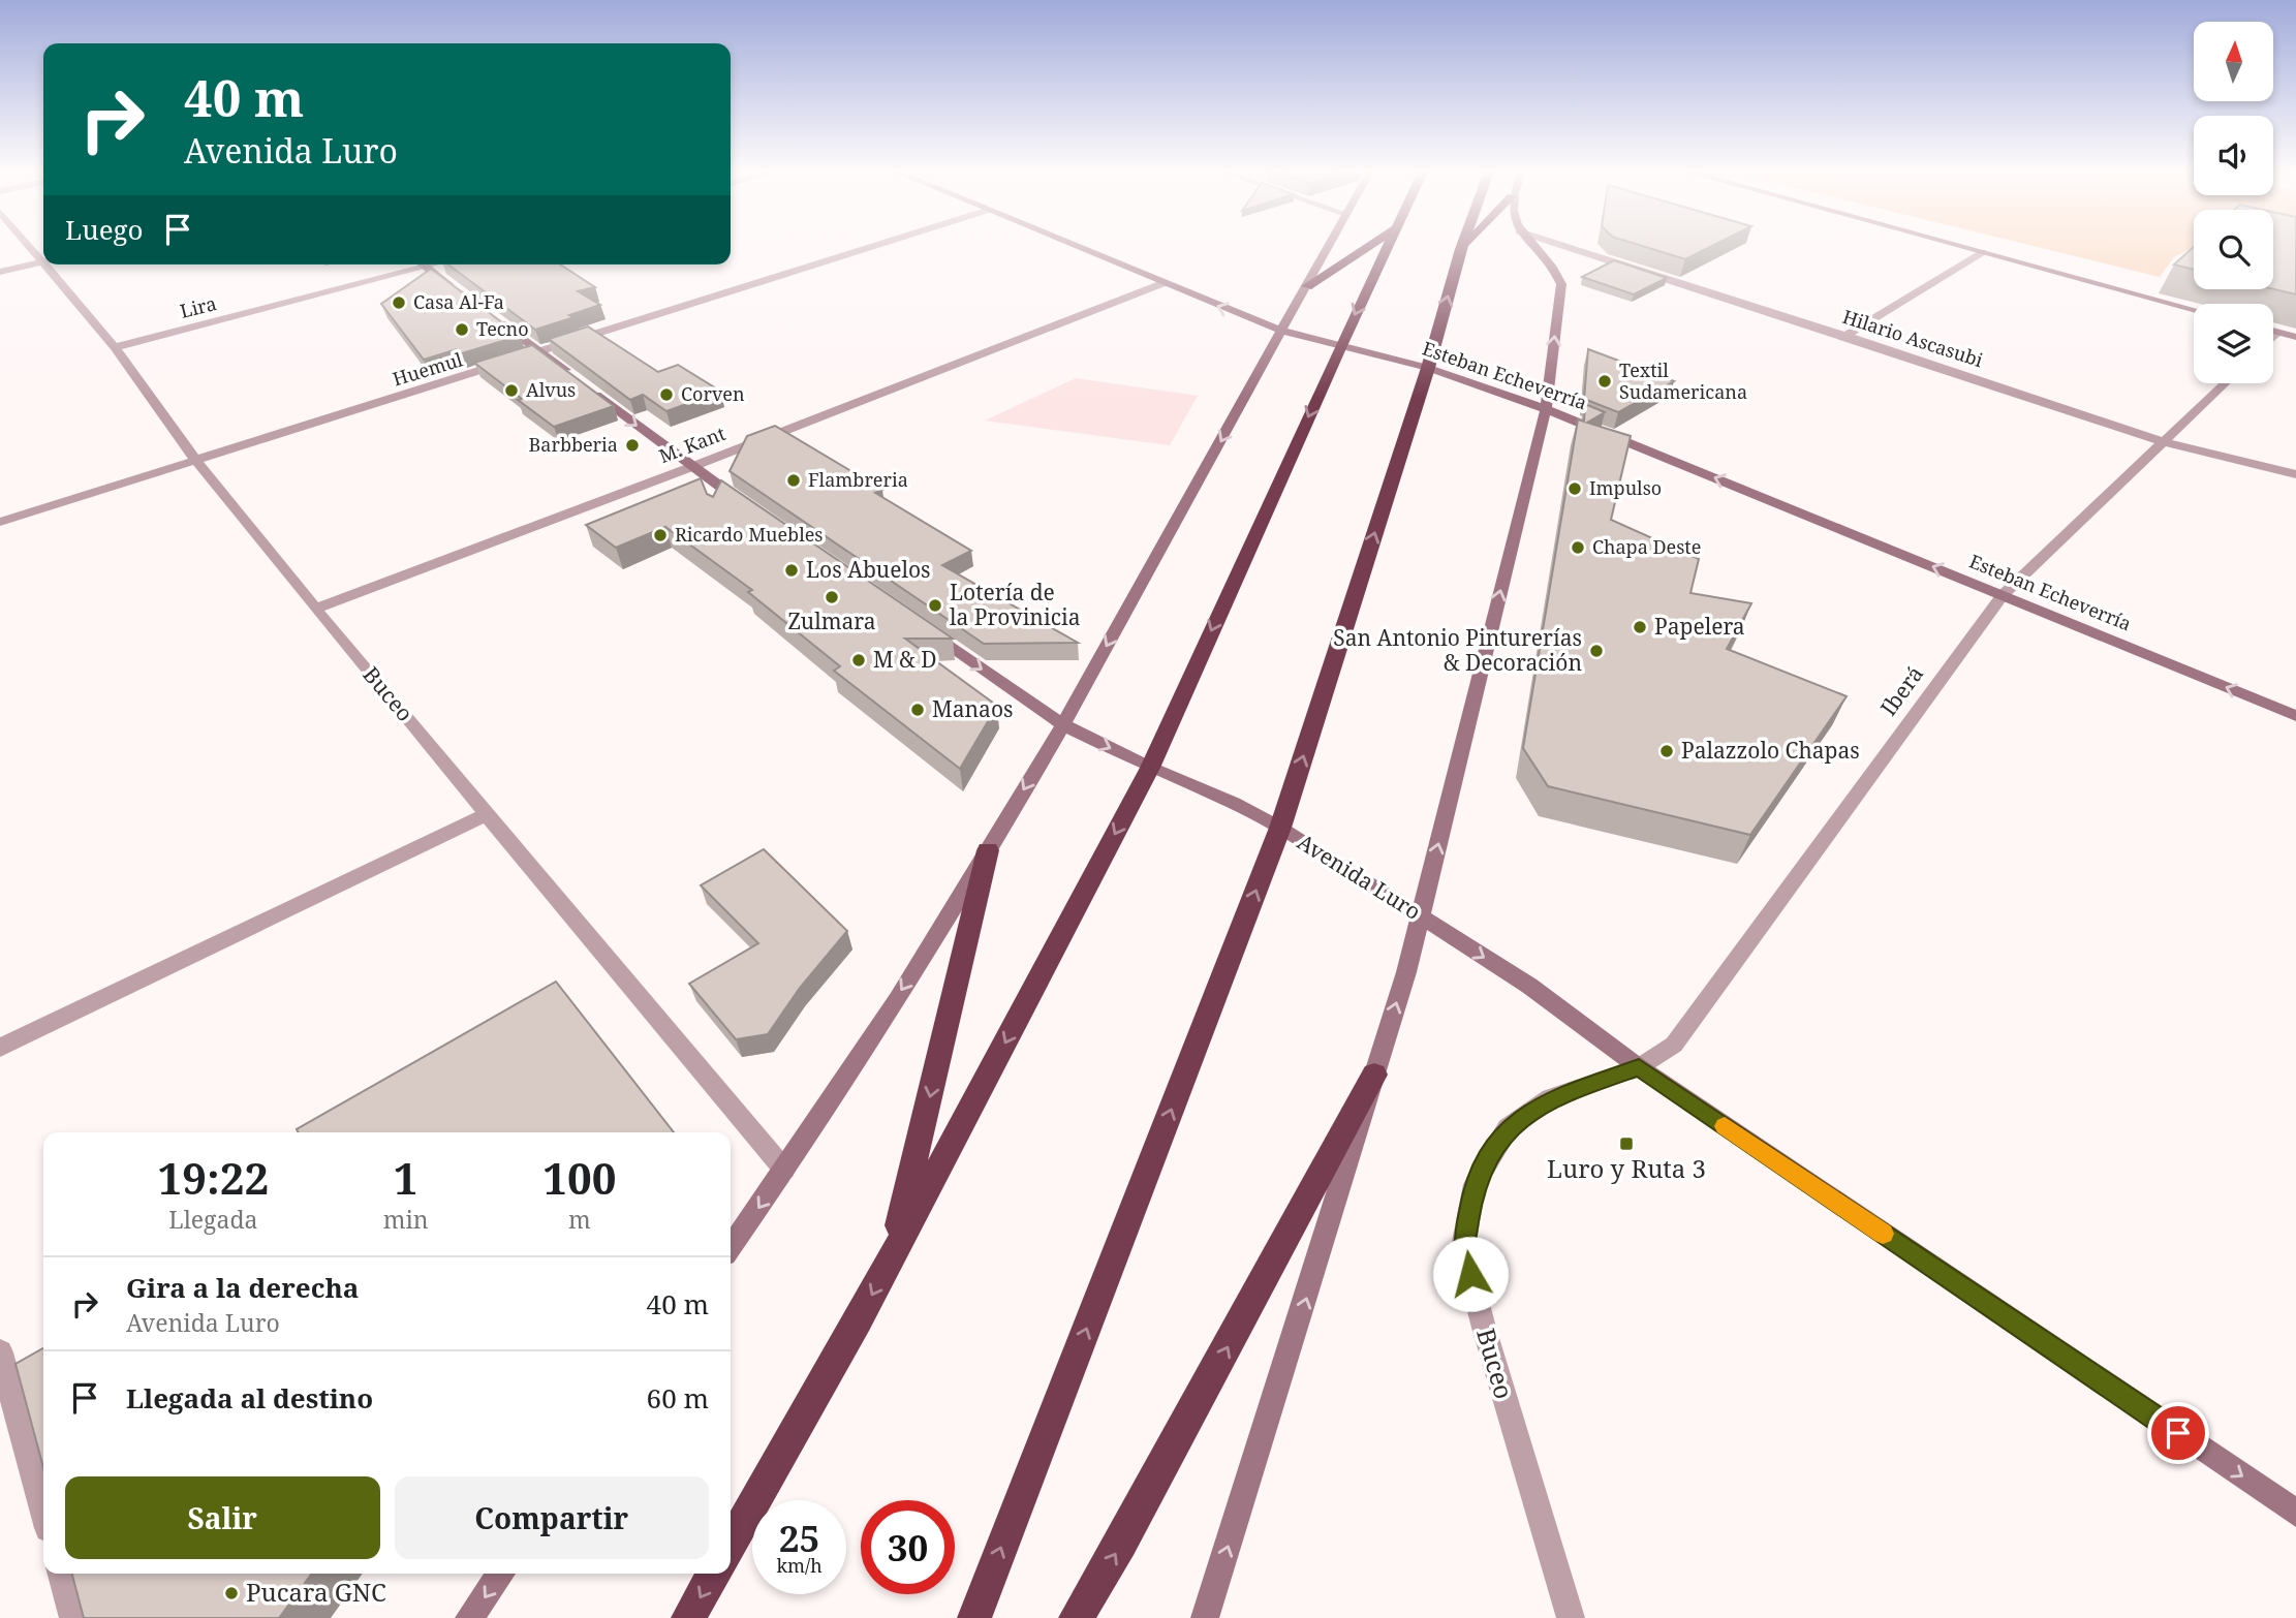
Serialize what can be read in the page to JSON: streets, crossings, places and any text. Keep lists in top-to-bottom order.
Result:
{
  "streets": {
    "street": [
      "Lira",
      "Hilario Ascasubi",
      "Huemul",
      "Esteban Echeverría",
      "M. Kant",
      "Iberá",
      "Buceo",
      "Avenida Luro"
    ]
  },
  "crossings": [
    ["Lira", "Buceo"],
    ["Hilario Ascasubi", "Iberá"],
    ["Huemul", "Buceo"],
    ["Esteban Echeverría", "M. Kant"],
    ["Esteban Echeverría", "Iberá"],
    ["M. Kant", "Buceo"],
    ["Iberá", "Buceo"],
    ["Iberá", "Avenida Luro"],
    ["Buceo", "Avenida Luro"]
  ],
  "one_way": ["Esteban Echeverría", "Avenida Luro"],
  "places": {
    "other": [
      "Casa Al-Fa",
      "Tecno",
      "Textil Sudamericana",
      "Alvus",
      "Corven",
      "Barbberia",
      "Flambreria",
      "Impulso",
      "Ricardo Muebles",
      "Chapa Deste",
      "Los Abuelos",
      "Zulmara",
      "Lotería de la Provinicia",
      "Papelera",
      "San Antonio Pinturerías & Decoración",
      "M & D",
      "Manaos",
      "Palazzolo Chapas",
      "Pucara GNC"
    ],
    "transit": ["Luro y Ruta 3"]
  },
  "north": "top",
  "page": {
    "turn": ["40 m", "Avenida Luro"],
    "then": "Luego",
    "eta": [
      "19:22",
      "Llegada",
      "1",
      "min",
      "100",
      "m"
    ],
    "list": [
      {
        "name": "Gira a la derecha",
        "note": "Avenida Luro",
        "value": "40 m"
      },
      {
        "name": "Llegada al destino",
        "value": "60 m"
      }
    ],
    "buttons": ["Salir", "Compartir"],
    "speed": "25 km/h",
    "limit": "30"
  }
}
